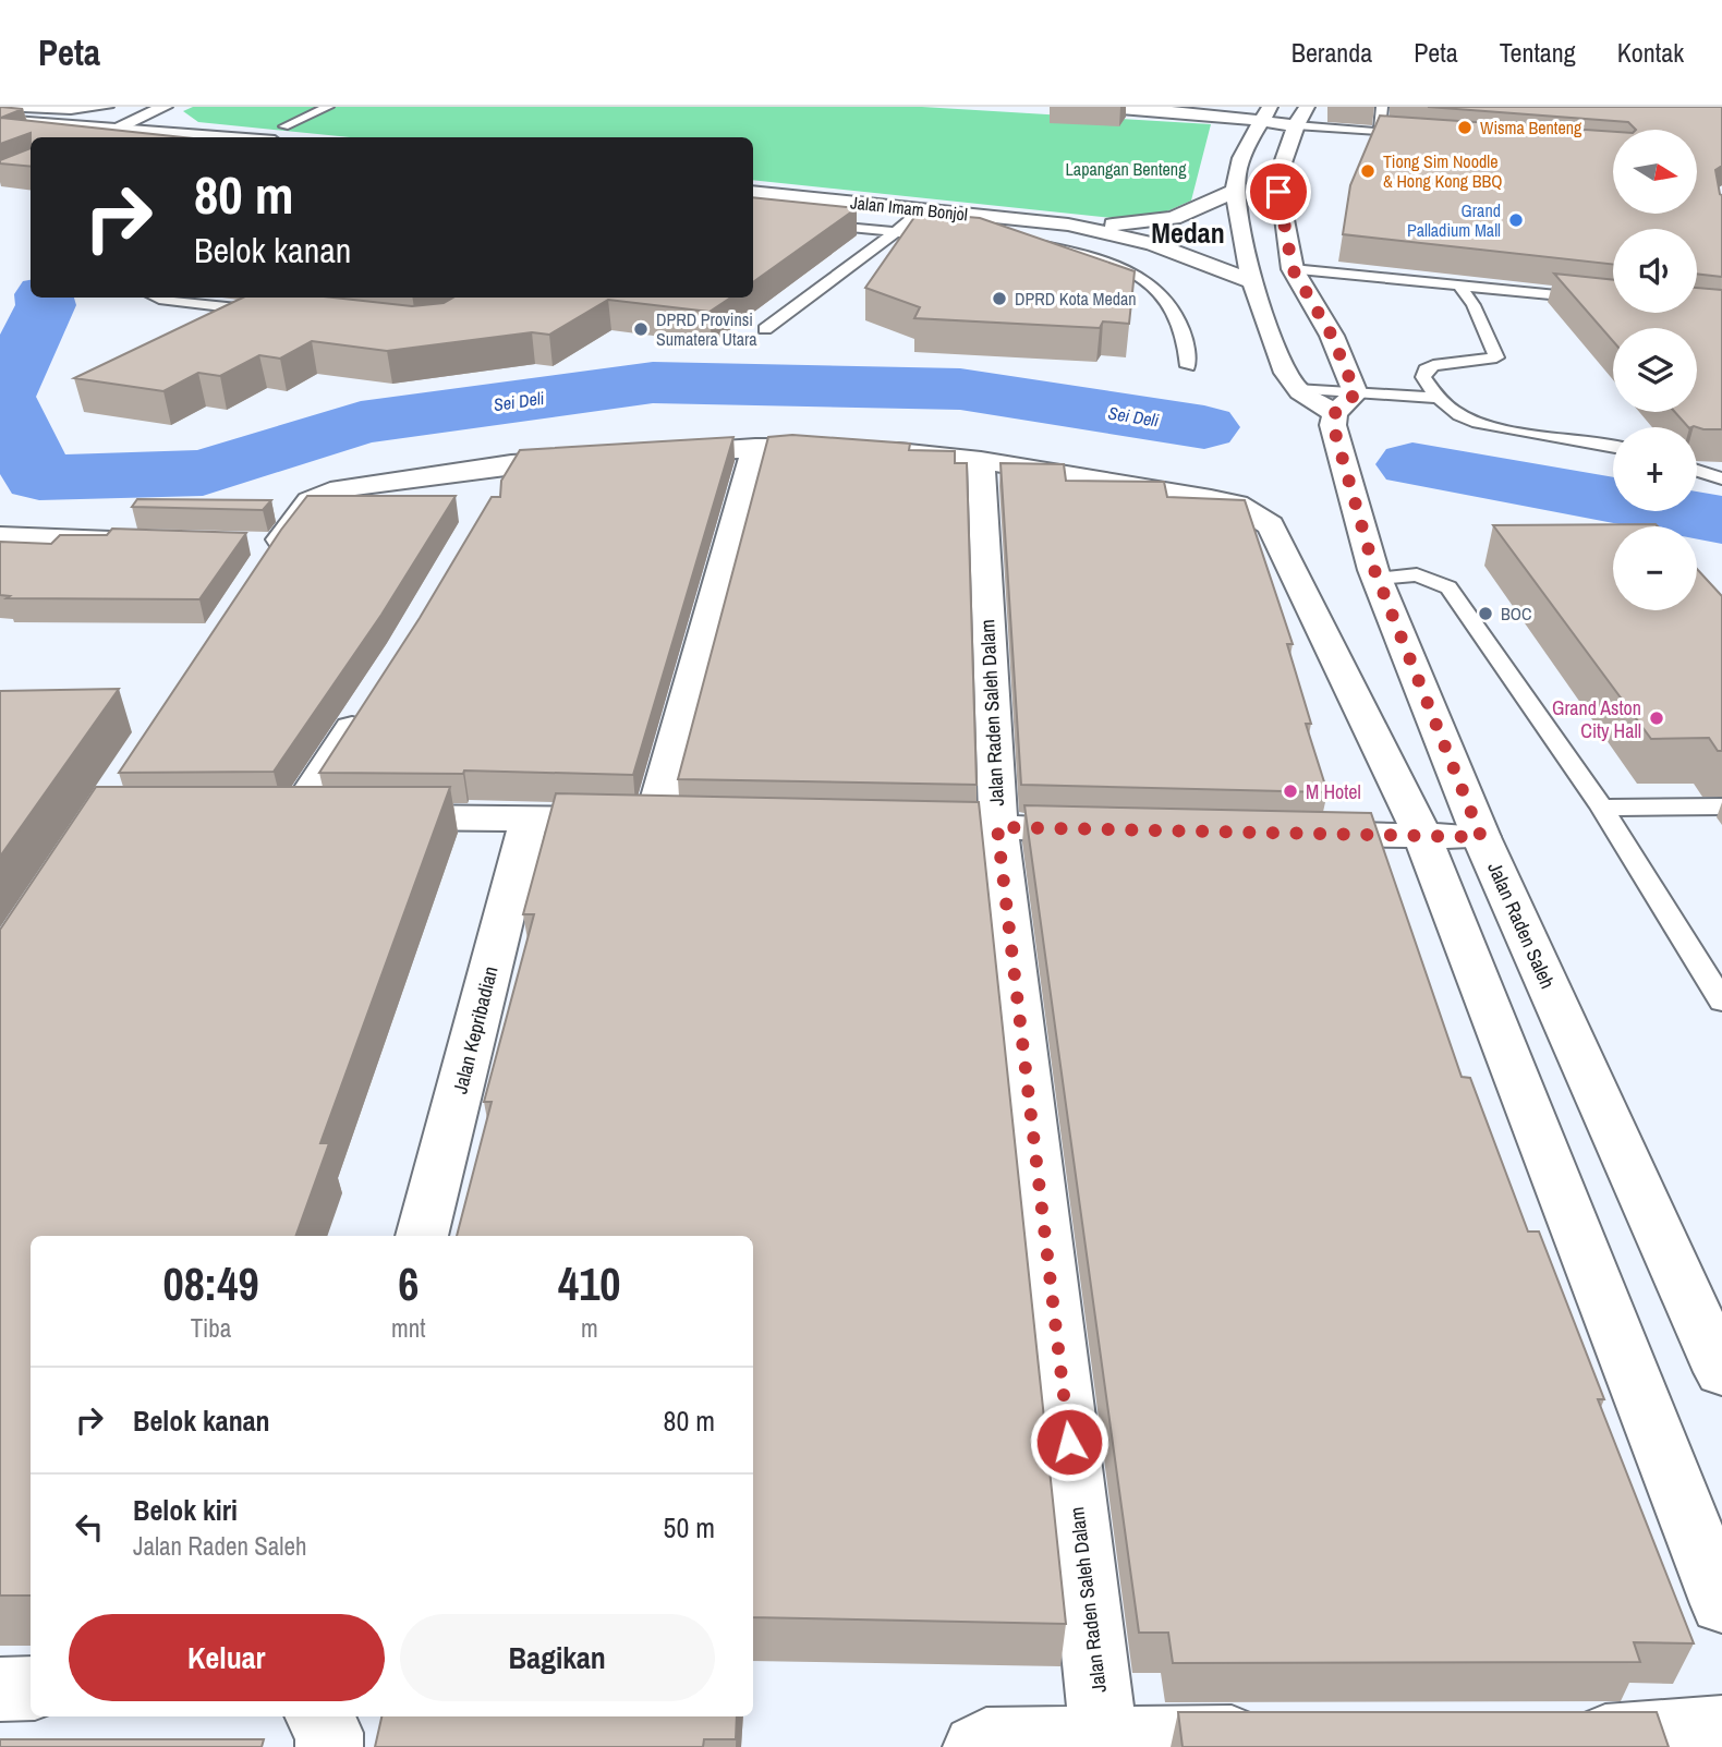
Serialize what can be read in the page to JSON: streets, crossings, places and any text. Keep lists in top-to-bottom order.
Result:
{
  "streets": {
    "main road": [
      "Jalan Imam Bonjol",
      "Jalan Raden Saleh Dalam",
      "Jalan Raden Saleh",
      "Jalan Kepribadian"
    ]
  },
  "districts": ["Medan"],
  "water": ["Sei Deli"],
  "parks": ["Lapangan Benteng"],
  "places": [
    "Wisma Benteng",
    "Tiong Sim Noodle & Hong Kong BBQ",
    "Grand Palladium Mall",
    "DPRD Kota Medan",
    "DPRD Provinsi Sumatera Utara",
    "BOC",
    "Grand Aston City Hall",
    "M Hotel"
  ],
  "north": "right",
  "page": {
    "header": "Peta",
    "nav": [
      "Beranda",
      "Peta",
      "Tentang",
      "Kontak"
    ],
    "map_buttons": ["+", "−"],
    "turn": ["80 m", "Belok kanan"],
    "eta": [
      "08:49",
      "Tiba",
      "6",
      "mnt",
      "410",
      "m"
    ],
    "list": [
      {
        "name": "Belok kanan",
        "value": "80 m"
      },
      {
        "name": "Belok kiri",
        "note": "Jalan Raden Saleh",
        "value": "50 m"
      }
    ],
    "buttons": ["Keluar", "Bagikan"]
  }
}
